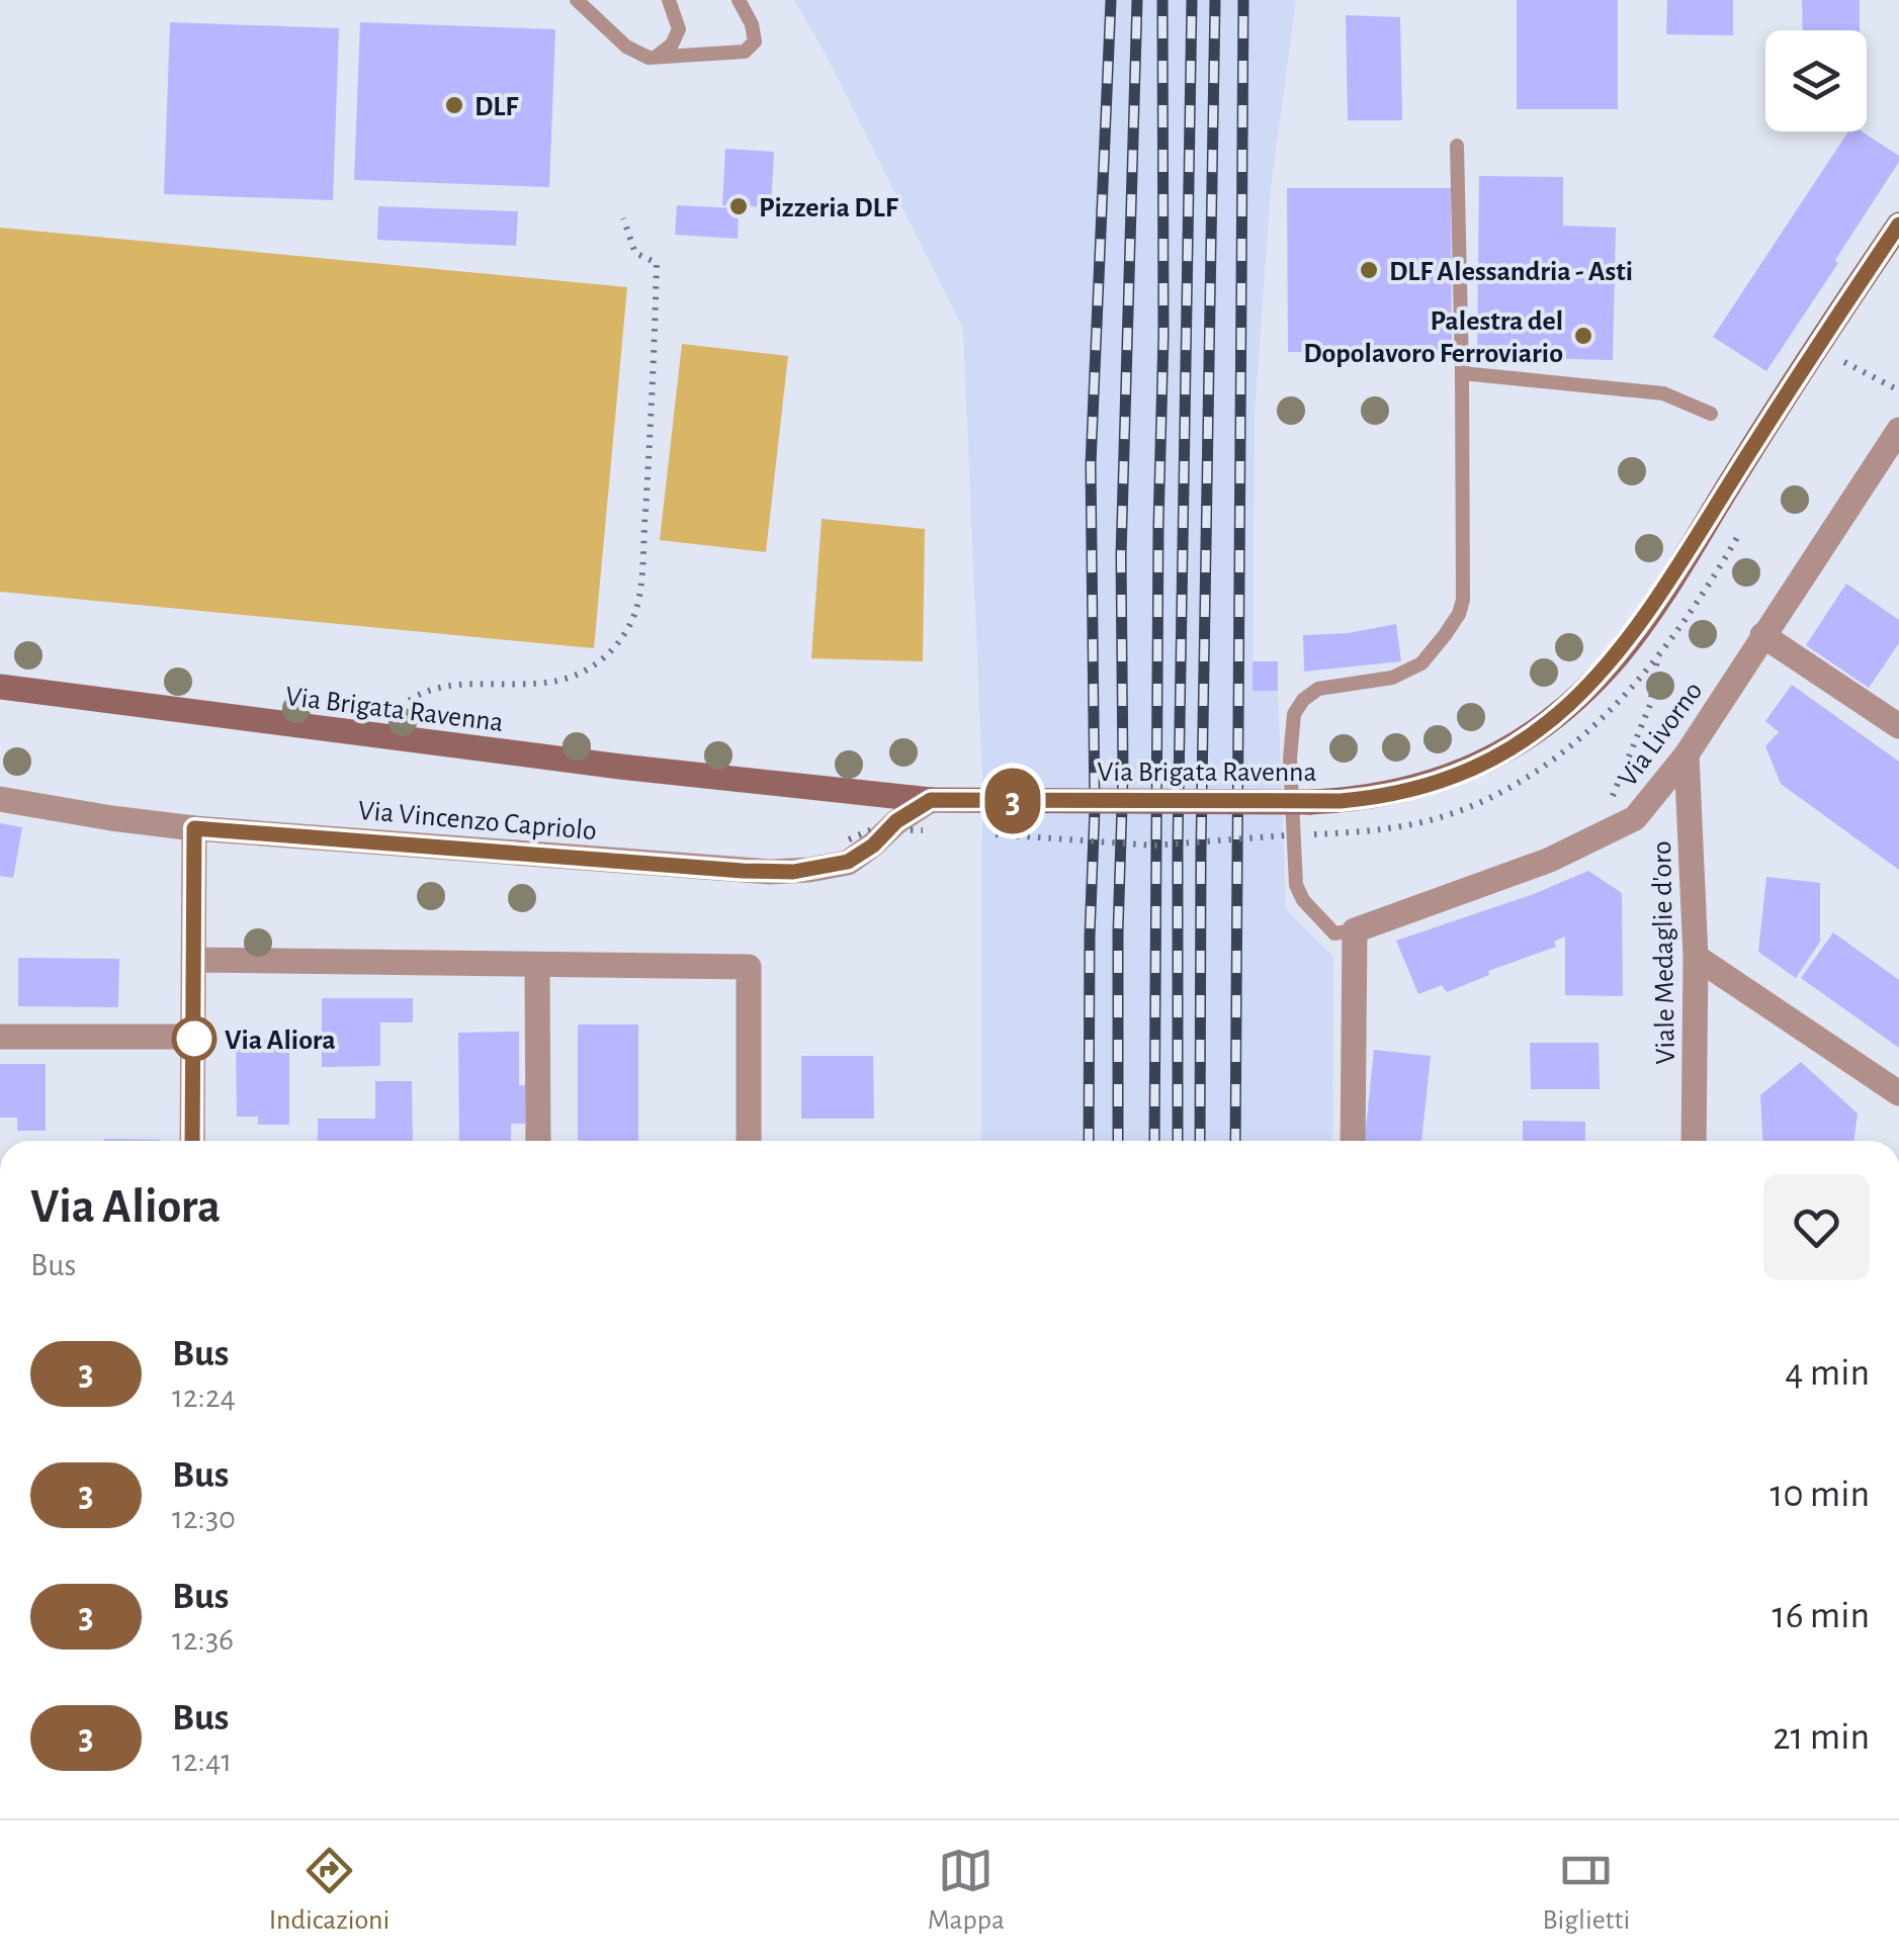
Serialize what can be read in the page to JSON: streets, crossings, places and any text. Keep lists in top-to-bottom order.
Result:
{
  "streets": {
    "main road": ["Via Brigata Ravenna"],
    "street": ["Via Livorno", "Via Vincenzo Capriolo", "Viale Medaglie d'oro"]
  },
  "crossings": [
    ["Via Brigata Ravenna", "Via Vincenzo Capriolo"],
    ["Via Livorno", "Viale Medaglie d'oro"]
  ],
  "places": [
    "DLF",
    "Pizzeria DLF",
    "DLF Alessandria - Asti",
    "Palestra del Dopolavoro Ferroviario",
    "Via Aliora"
  ],
  "lines": ["bus line 3"],
  "page": {
    "on_map": "3",
    "heading": ["Via Aliora", "Bus"],
    "list": [
      {
        "mark": "3",
        "name": "Bus",
        "note": "12:24",
        "value": "4 min"
      },
      {
        "mark": "3",
        "name": "Bus",
        "note": "12:30",
        "value": "10 min"
      },
      {
        "mark": "3",
        "name": "Bus",
        "note": "12:36",
        "value": "16 min"
      },
      {
        "mark": "3",
        "name": "Bus",
        "note": "12:41",
        "value": "21 min"
      }
    ],
    "tabs": ["Indicazioni", "Mappa", "Biglietti"]
  }
}
